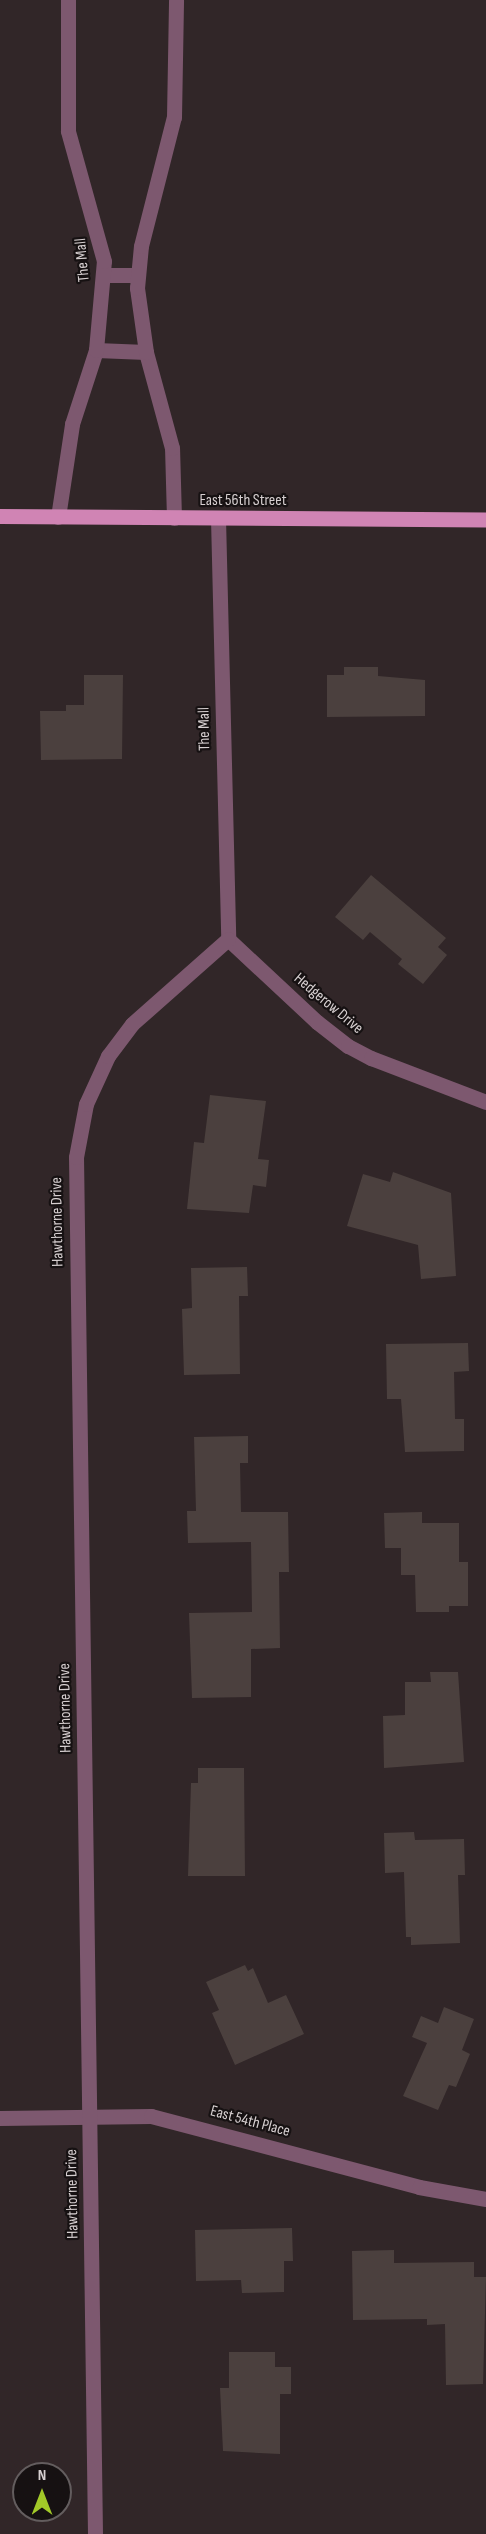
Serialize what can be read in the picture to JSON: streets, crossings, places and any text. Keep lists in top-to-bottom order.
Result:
{
  "streets": {
    "main road": ["East 56th Street"],
    "street": [
      "The Mall",
      "Hedgerow Drive",
      "Hawthorne Drive",
      "East 54th Place"
    ]
  },
  "crossings": [
    ["The Mall", "East 56th Street"],
    ["The Mall", "Hedgerow Drive"],
    ["The Mall", "Hawthorne Drive"],
    ["Hedgerow Drive", "Hawthorne Drive"],
    ["Hawthorne Drive", "East 54th Place"]
  ],
  "north": "top"
}
